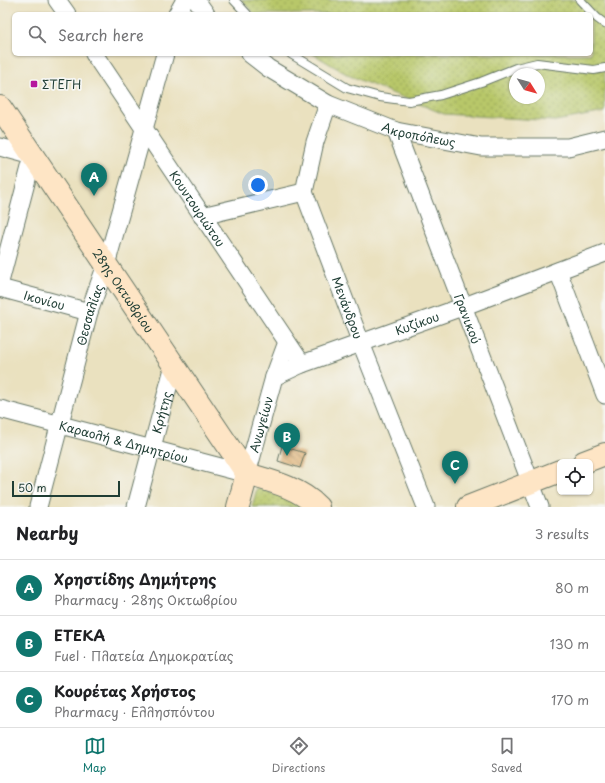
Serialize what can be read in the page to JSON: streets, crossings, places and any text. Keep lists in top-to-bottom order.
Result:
{
  "streets": {
    "main road": ["28ης Οκτωβρίου", "Ανωγείων"],
    "street": [
      "Ακροπόλεως",
      "Κουντουριώτου",
      "Ικονίου",
      "Μενάνδρου",
      "Θεσσαλίας",
      "Γρανικού",
      "Κυζίκου",
      "Κρήτης",
      "Καραολή & Δημητρίου"
    ]
  },
  "crossings": [
    ["Ακροπόλεως", "Γρανικού"],
    ["Κουντουριώτου", "Θεσσαλίας"],
    ["Κουντουριώτου", "Κυζίκου"],
    ["Κουντουριώτου", "Ανωγείων"],
    ["28ης Οκτωβρίου", "Θεσσαλίας"],
    ["28ης Οκτωβρίου", "Κρήτης"],
    ["28ης Οκτωβρίου", "Ανωγείων"],
    ["28ης Οκτωβρίου", "Καραολή & Δημητρίου"],
    ["Ικονίου", "Θεσσαλίας"],
    ["Μενάνδρου", "Κυζίκου"],
    ["Θεσσαλίας", "Καραολή & Δημητρίου"],
    ["Γρανικού", "Κυζίκου"],
    ["Κυζίκου", "Ανωγείων"],
    ["Κρήτης", "Καραολή & Δημητρίου"],
    ["Ανωγείων", "Καραολή & Δημητρίου"]
  ],
  "places": {
    "transit": ["ΣΤΕΓΗ"]
  },
  "scale_bar": "50 m",
  "north": "bottom right",
  "page": {
    "search": "Search here",
    "pins": ["A", "B", "C"],
    "scale": "50 m",
    "heading": ["Nearby", "3 results"],
    "list": [
      {
        "mark": "A",
        "name": "Χρηστίδης Δημήτρης",
        "note": "Pharmacy · 28ης Οκτωβρίου",
        "value": "80 m"
      },
      {
        "mark": "B",
        "name": "ΕΤΕΚΑ",
        "note": "Fuel · Πλατεία Δημοκρατίας",
        "value": "130 m"
      },
      {
        "mark": "C",
        "name": "Κουρέτας Χρήστος",
        "note": "Pharmacy · Ελλησπόντου",
        "value": "170 m"
      }
    ],
    "nav": ["Map", "Directions", "Saved"]
  }
}
